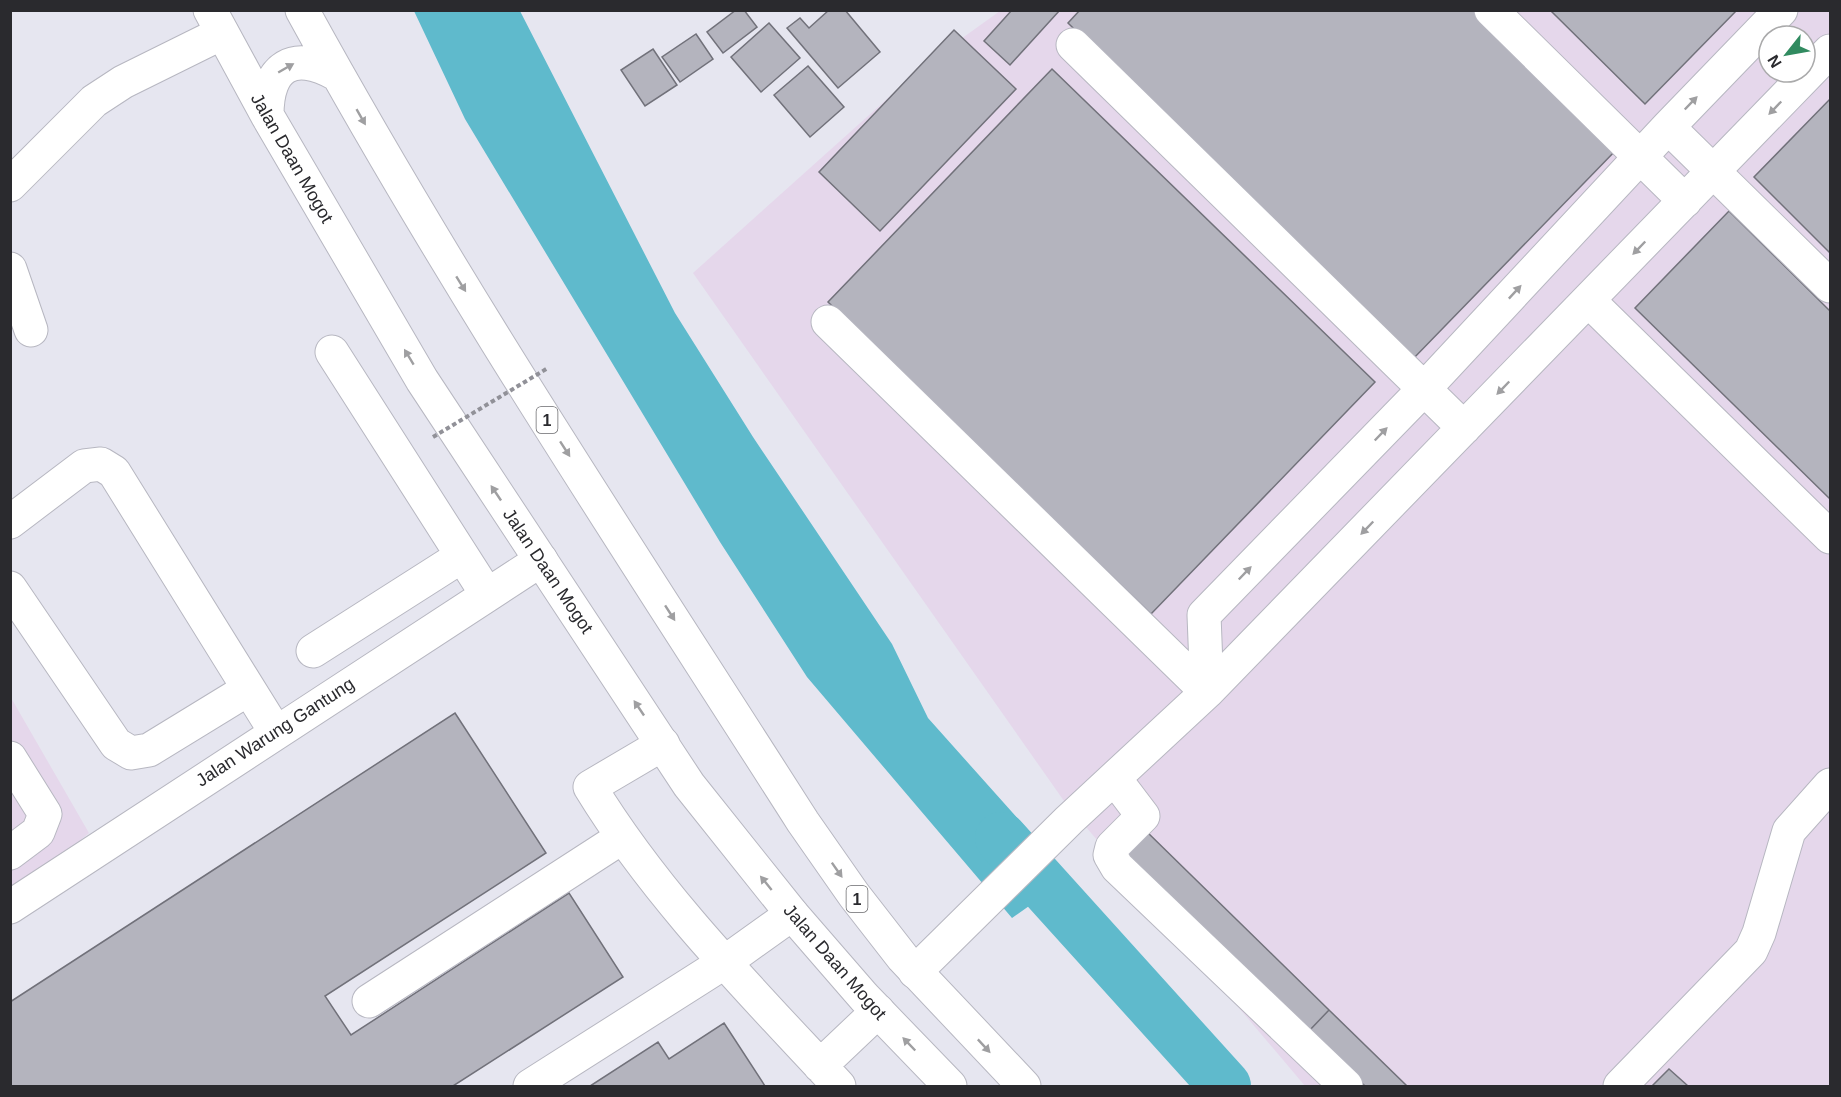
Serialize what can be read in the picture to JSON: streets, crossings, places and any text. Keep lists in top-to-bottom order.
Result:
{
  "streets": {
    "main road": ["Jalan Daan Mogot", "1", "Jalan Warung Gantung"]
  },
  "crossings": [
    ["Jalan Daan Mogot", "Jalan Warung Gantung"]
  ],
  "north": "bottom left"
}
